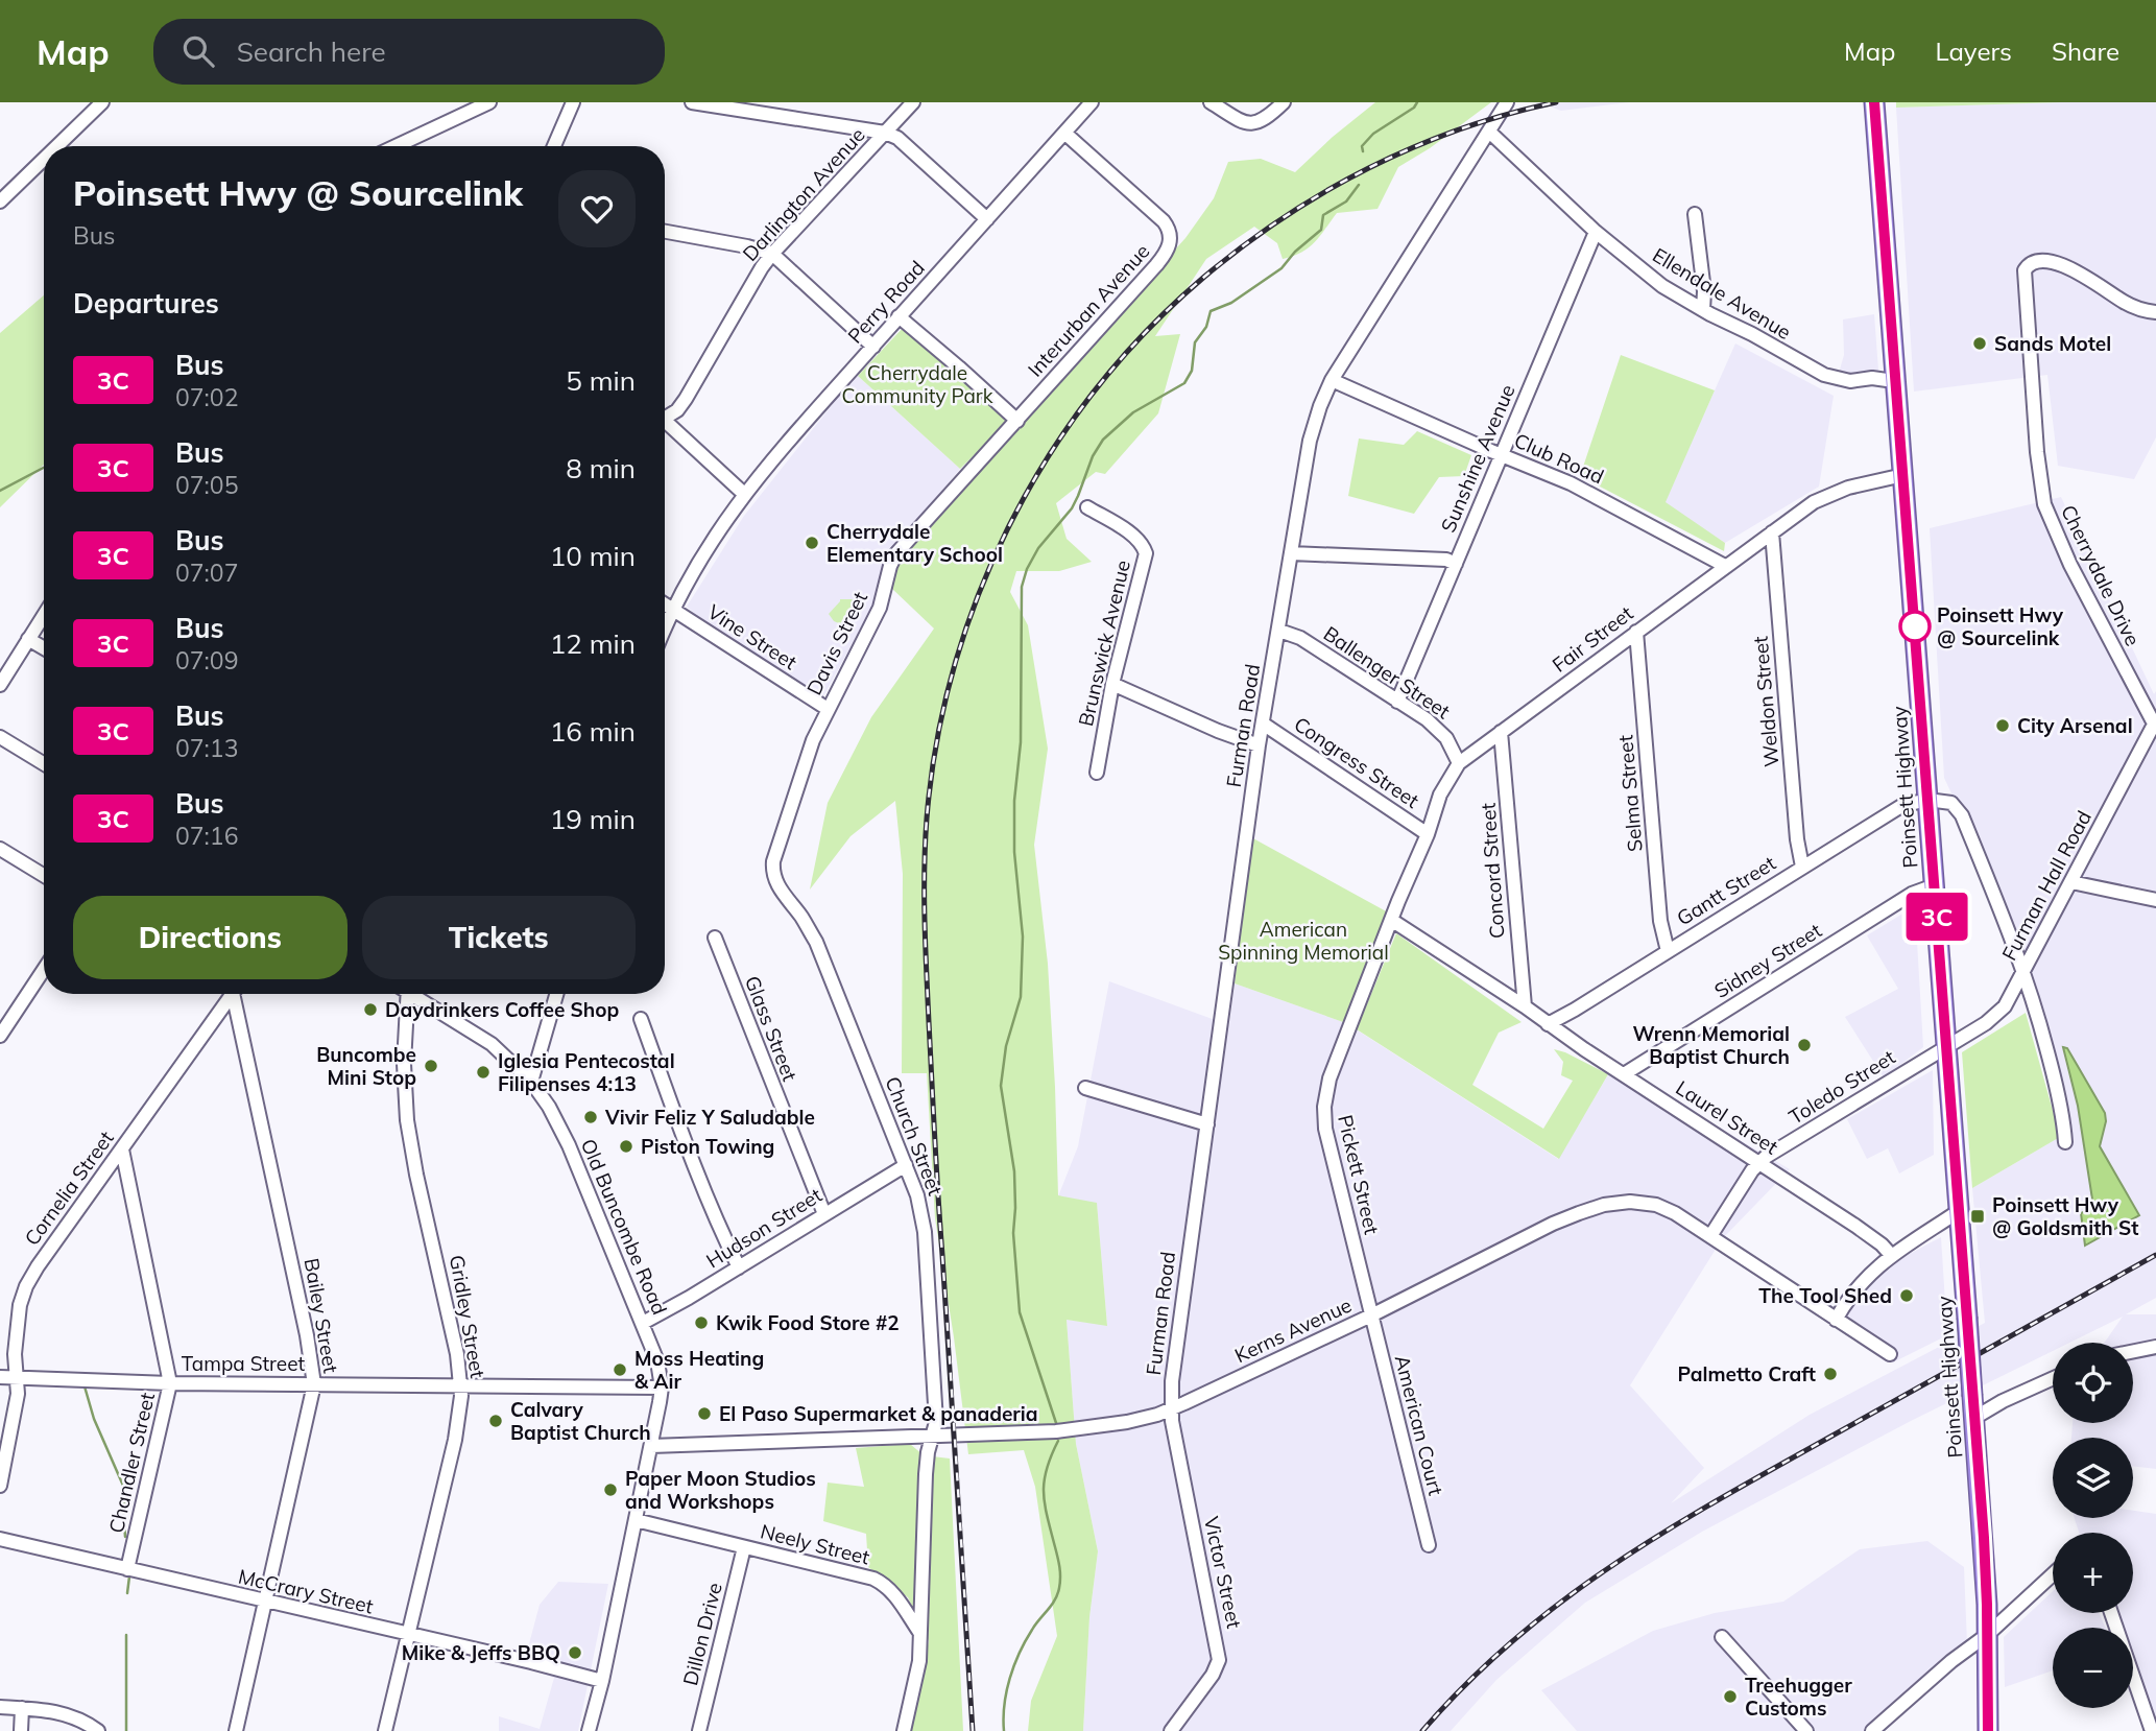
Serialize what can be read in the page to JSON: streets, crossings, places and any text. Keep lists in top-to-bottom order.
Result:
{
  "streets": {
    "highway": ["Poinsett Highway"],
    "street": [
      "Darlington Avenue",
      "Ellendale Avenue",
      "Perry Road",
      "Interurban Avenue",
      "Sunshine Avenue",
      "Club Road",
      "Cherrydale Drive",
      "Vine Street",
      "Fair Street",
      "Davis Street",
      "Brunswick Avenue",
      "Ballenger Street",
      "Weldon Street",
      "Furman Road",
      "Congress Street",
      "Selma Street",
      "Concord Street",
      "Furman Hall Road",
      "Gantt Street",
      "Sidney Street",
      "Glass Street",
      "Toledo Street",
      "Laurel Street",
      "Church Street",
      "Pickett Street",
      "Cornelia Street",
      "Old Buncombe Road",
      "Hudson Street",
      "Bailey Street",
      "Gridley Street",
      "Kerns Avenue",
      "Tampa Street",
      "American Court",
      "Chandler Street",
      "Neely Street",
      "Victor Street",
      "McCrary Street",
      "Dillon Drive"
    ]
  },
  "crossings": [
    ["Ellendale Avenue", "Sunshine Avenue"],
    ["Ellendale Avenue", "Furman Road"],
    ["Ellendale Avenue", "Poinsett Highway"],
    ["Perry Road", "Interurban Avenue"],
    ["Perry Road", "Vine Street"],
    ["Interurban Avenue", "Davis Street"],
    ["Sunshine Avenue", "Club Road"],
    ["Sunshine Avenue", "Ballenger Street"],
    ["Club Road", "Fair Street"],
    ["Club Road", "Furman Road"],
    ["Cherrydale Drive", "Furman Hall Road"],
    ["Vine Street", "Davis Street"],
    ["Fair Street", "Ballenger Street"],
    ["Fair Street", "Weldon Street"],
    ["Fair Street", "Congress Street"],
    ["Fair Street", "Poinsett Highway"],
    ["Fair Street", "Selma Street"],
    ["Fair Street", "Concord Street"],
    ["Fair Street", "Laurel Street"],
    ["Fair Street", "Pickett Street"],
    ["Davis Street", "Church Street"],
    ["Ballenger Street", "Furman Road"],
    ["Weldon Street", "Gantt Street"],
    ["Furman Road", "Congress Street"],
    ["Furman Road", "Kerns Avenue"],
    ["Furman Road", "Victor Street"],
    ["Poinsett Highway", "Furman Hall Road"],
    ["Poinsett Highway", "Gantt Street"],
    ["Poinsett Highway", "Sidney Street"],
    ["Poinsett Highway", "Toledo Street"],
    ["Selma Street", "Gantt Street"],
    ["Concord Street", "Laurel Street"],
    ["Furman Hall Road", "Toledo Street"],
    ["Gantt Street", "Laurel Street"],
    ["Sidney Street", "Laurel Street"],
    ["Glass Street", "Hudson Street"],
    ["Toledo Street", "Laurel Street"],
    ["Toledo Street", "Kerns Avenue"],
    ["Laurel Street", "Pickett Street"],
    ["Church Street", "Hudson Street"],
    ["Church Street", "Kerns Avenue"],
    ["Church Street", "Neely Street"],
    ["Pickett Street", "Kerns Avenue"],
    ["Pickett Street", "American Court"],
    ["Cornelia Street", "Tampa Street"],
    ["Cornelia Street", "Chandler Street"],
    ["Old Buncombe Road", "Hudson Street"],
    ["Old Buncombe Road", "Kerns Avenue"],
    ["Old Buncombe Road", "Tampa Street"],
    ["Old Buncombe Road", "Neely Street"],
    ["Old Buncombe Road", "McCrary Street"],
    ["Bailey Street", "Tampa Street"],
    ["Bailey Street", "McCrary Street"],
    ["Gridley Street", "Tampa Street"],
    ["Gridley Street", "McCrary Street"],
    ["Kerns Avenue", "American Court"],
    ["Kerns Avenue", "Victor Street"],
    ["Tampa Street", "Chandler Street"],
    ["Chandler Street", "McCrary Street"],
    ["Neely Street", "Dillon Drive"]
  ],
  "parks": ["Cherrydale Community Park", "American Spinning Memorial"],
  "places": {
    "other": [
      "Sands Motel",
      "Cherrydale Elementary School",
      "Poinsett Hwy @ Sourcelink",
      "City Arsenal",
      "Daydrinkers Coffee Shop",
      "Wrenn Memorial Baptist Church",
      "Buncombe Mini Stop",
      "Iglesia Pentecostal Filipenses 4:13",
      "Vivir Feliz Y Saludable",
      "Piston Towing",
      "The Tool Shed",
      "Kwik Food Store #2",
      "Moss Heating & Air",
      "Palmetto Craft",
      "El Paso Supermarket & panaderia",
      "Calvary Baptist Church",
      "Paper Moon Studios and Workshops",
      "Mike & Jeffs BBQ",
      "Treehugger Customs"
    ],
    "transit": ["Poinsett Hwy @ Goldsmith St"]
  },
  "lines": ["bus line 3C"],
  "page": {
    "header": "Map",
    "search": "Search here",
    "nav": ["Map", "Layers", "Share"],
    "on_map": "3C",
    "heading": [
      ["Poinsett Hwy @ Sourcelink", "Bus"],
      "Departures"
    ],
    "list": [
      {
        "mark": "3C",
        "name": "Bus",
        "note": "07:02",
        "value": "5 min"
      },
      {
        "mark": "3C",
        "name": "Bus",
        "note": "07:05",
        "value": "8 min"
      },
      {
        "mark": "3C",
        "name": "Bus",
        "note": "07:07",
        "value": "10 min"
      },
      {
        "mark": "3C",
        "name": "Bus",
        "note": "07:09",
        "value": "12 min"
      },
      {
        "mark": "3C",
        "name": "Bus",
        "note": "07:13",
        "value": "16 min"
      },
      {
        "mark": "3C",
        "name": "Bus",
        "note": "07:16",
        "value": "19 min"
      }
    ],
    "buttons": ["Directions", "Tickets"],
    "map_buttons": ["+", "−"]
  }
}
